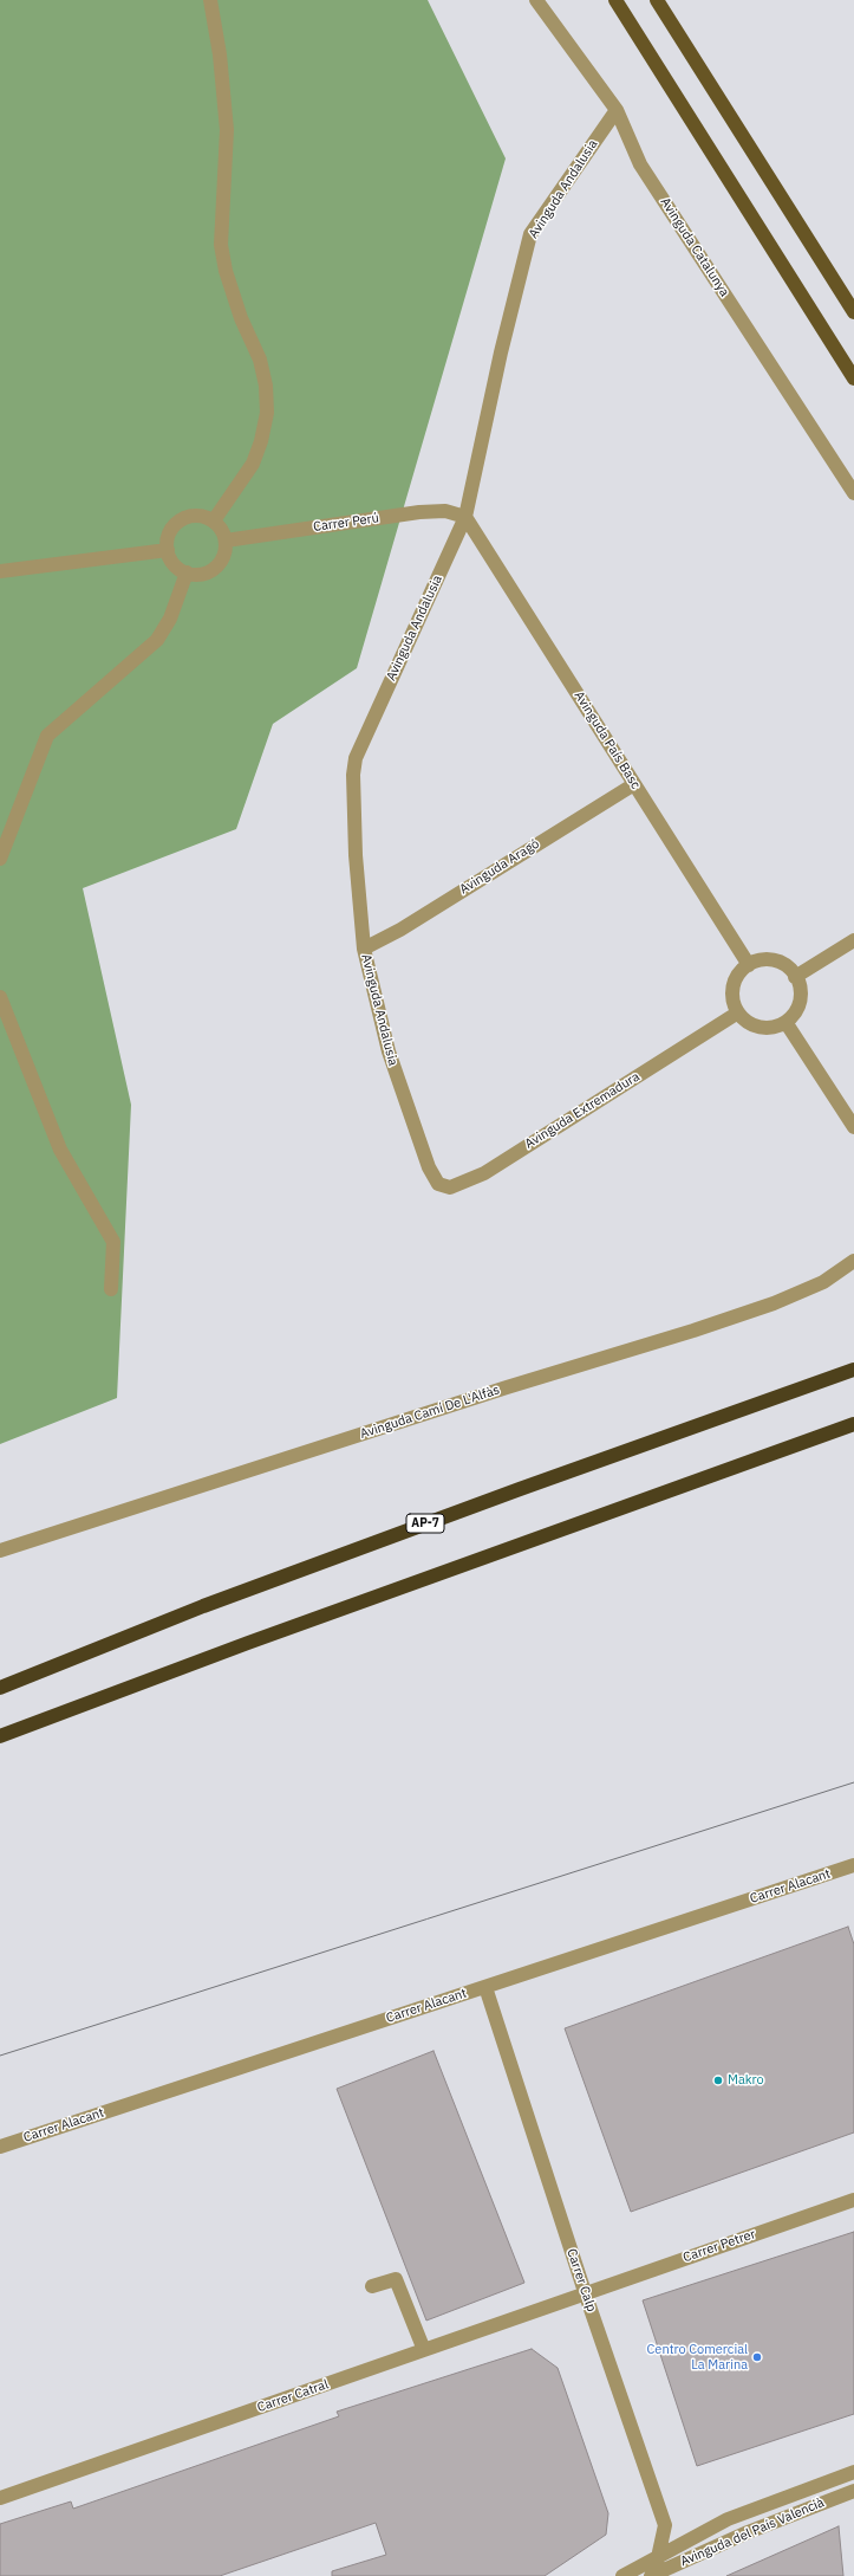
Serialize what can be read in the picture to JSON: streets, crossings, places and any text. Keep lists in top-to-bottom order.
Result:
{
  "streets": {
    "highway": ["AP-7"],
    "street": [
      "Avinguda Andalusia",
      "Avinguda Catalunya",
      "Carrer Perú",
      "Avinguda País Basc",
      "Avinguda Aragó",
      "Avinguda Extremadura",
      "Avinguda Camí De L'Alfàs",
      "Carrer Alacant",
      "Carrer Petrer",
      "Carrer Calp",
      "Carrer Catral",
      "Avinguda del País Valencià"
    ]
  },
  "crossings": [
    ["Avinguda Andalusia", "Avinguda Catalunya"],
    ["Avinguda Andalusia", "Carrer Perú"],
    ["Avinguda Andalusia", "Avinguda País Basc"],
    ["Avinguda Andalusia", "Avinguda Aragó"],
    ["Avinguda Andalusia", "Avinguda Extremadura"],
    ["Carrer Perú", "Avinguda País Basc"],
    ["Avinguda País Basc", "Avinguda Aragó"],
    ["Avinguda País Basc", "Avinguda Extremadura"],
    ["Carrer Alacant", "Carrer Calp"],
    ["Carrer Petrer", "Carrer Calp"],
    ["Carrer Petrer", "Carrer Catral"],
    ["Carrer Calp", "Carrer Catral"],
    ["Carrer Calp", "Avinguda del País Valencià"]
  ],
  "places": ["Makro", "Centro Comercial La Marina"]
}
